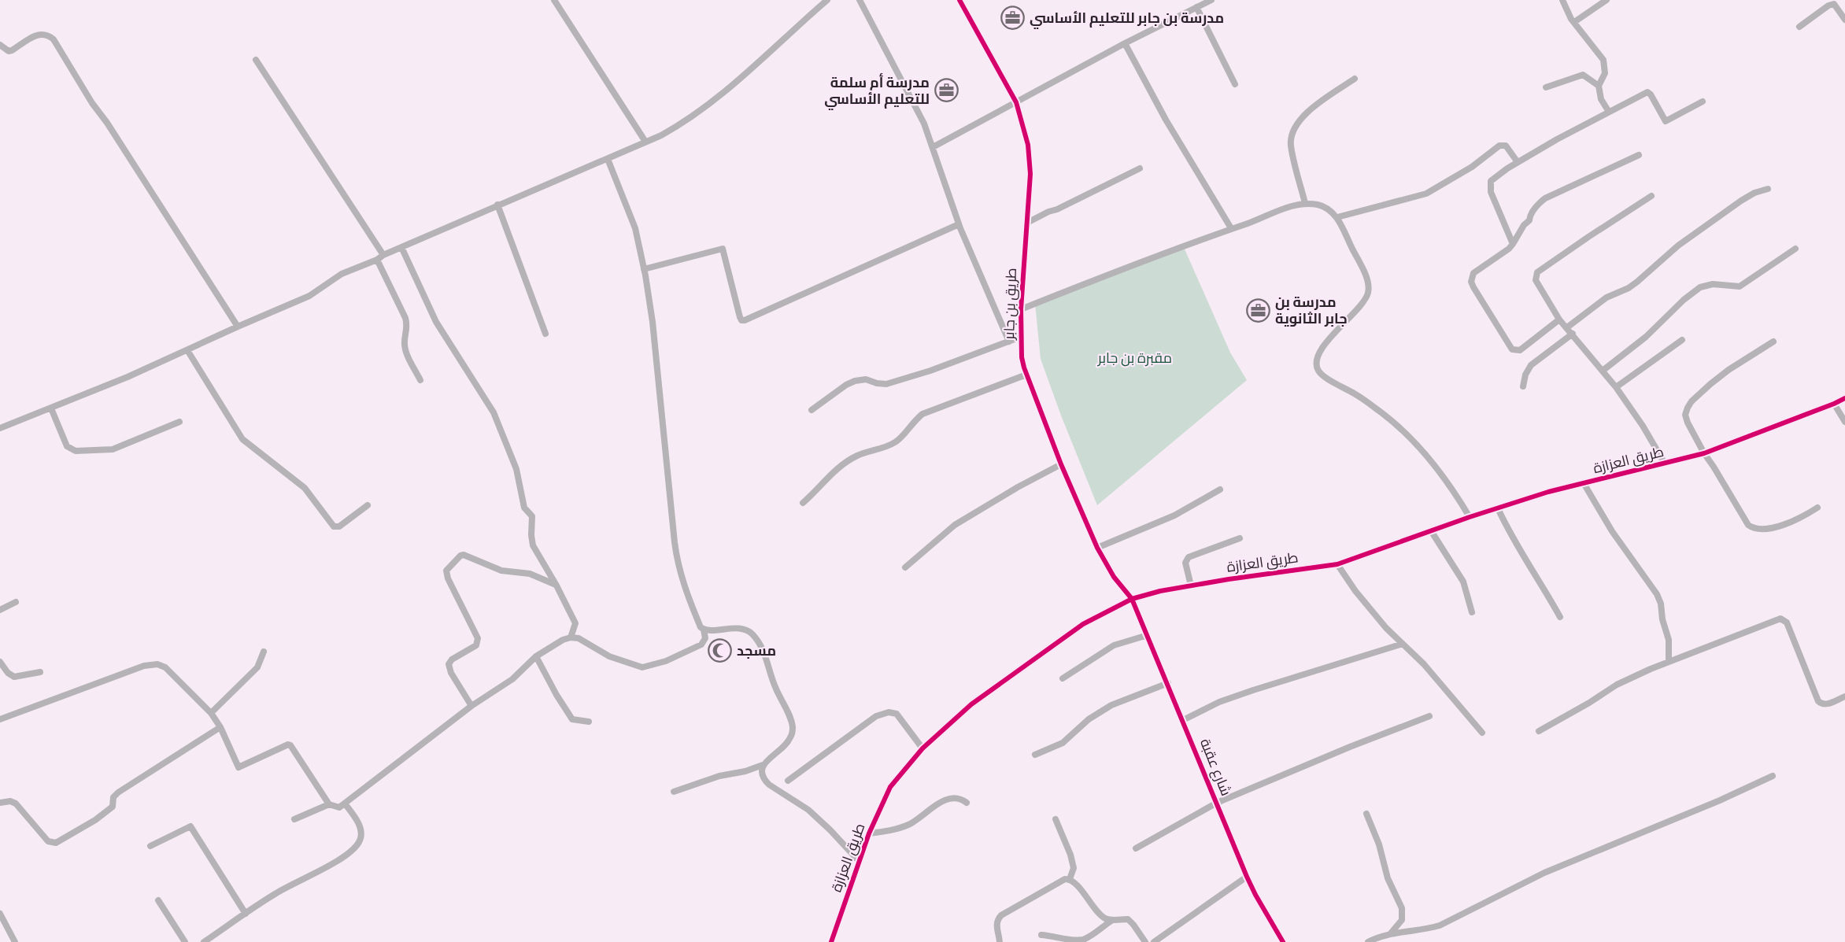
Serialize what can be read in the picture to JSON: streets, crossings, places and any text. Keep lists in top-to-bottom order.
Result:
{
  "streets": {
    "street": ["طريق بن جابر", "طريق العزازة", "شارع عقبة"]
  },
  "crossings": [
    ["طريق بن جابر", "طريق العزازة"],
    ["طريق بن جابر", "شارع عقبة"],
    ["طريق العزازة", "شارع عقبة"]
  ],
  "parks": ["مقبرة بن جابر"],
  "places": {
    "office": ["مدرسة بن جابر للتعليم الأساسي", "مدرسة أم سلمة للتعليم الأساسي", "مدرسة بن جابر الثانوية"],
    "mosque": ["مسجد"]
  }
}
